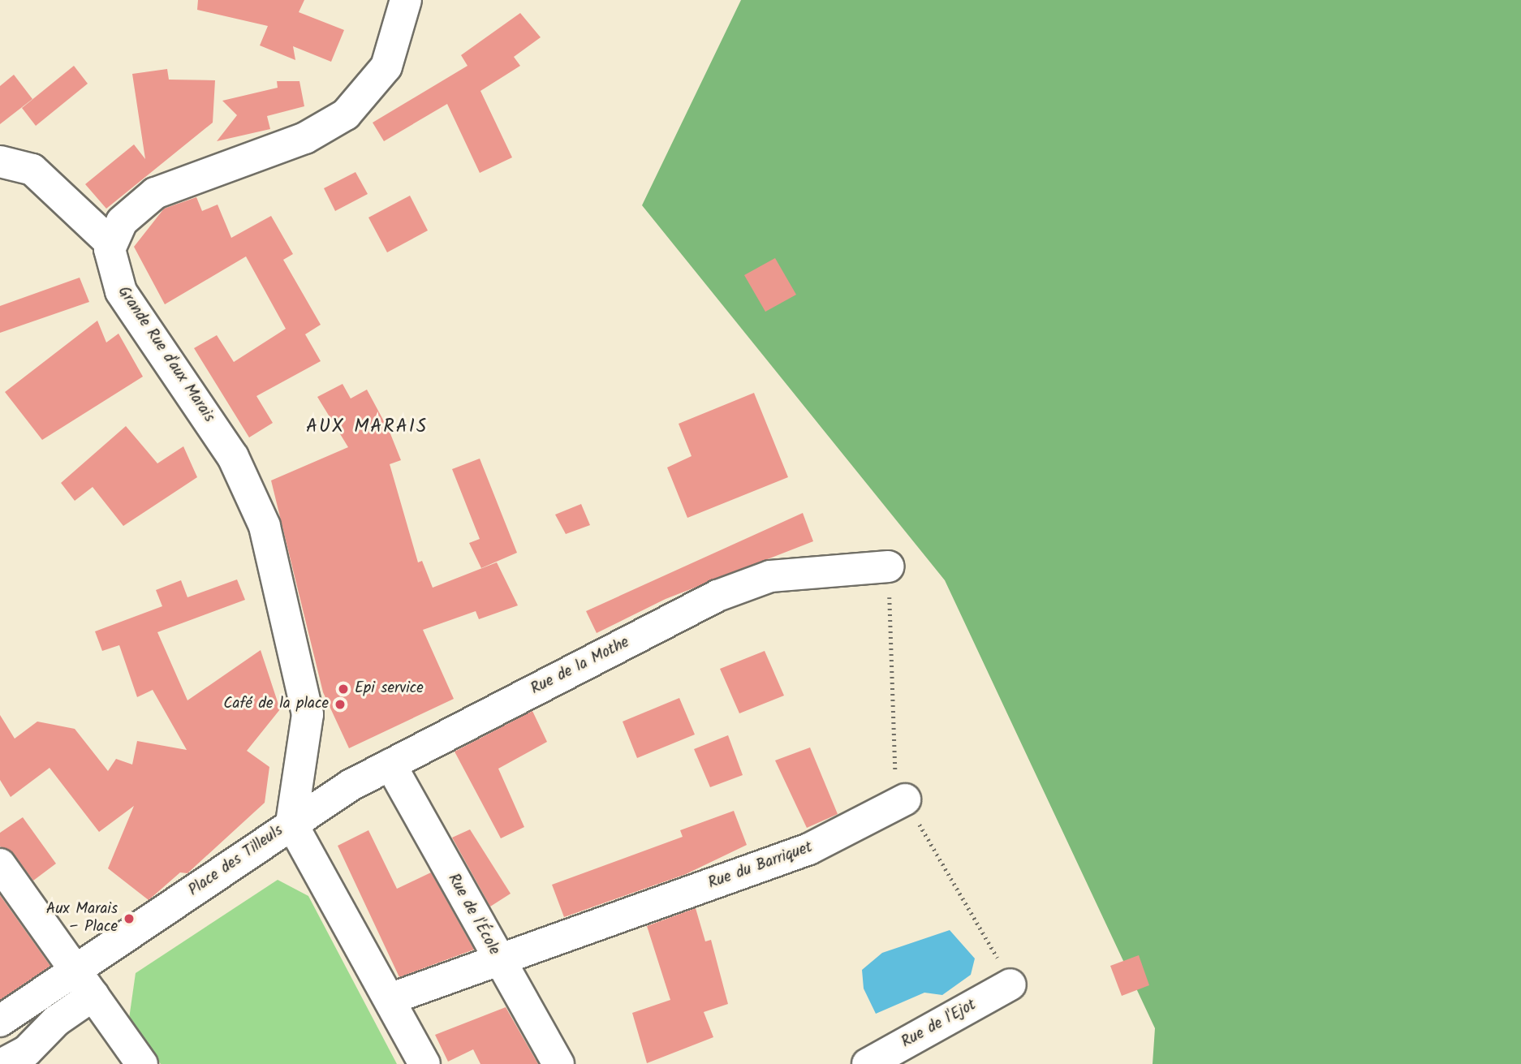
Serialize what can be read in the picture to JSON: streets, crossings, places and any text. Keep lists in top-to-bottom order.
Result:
{
  "streets": {
    "street": [
      "Grande Rue d'aux Marais",
      "Rue de la Mothe",
      "Place des Tilleuls",
      "Rue du Barriquet",
      "Rue de l'École",
      "Rue de l'Ejot"
    ]
  },
  "crossings": [
    ["Grande Rue d'aux Marais", "Rue de la Mothe"],
    ["Grande Rue d'aux Marais", "Place des Tilleuls"],
    ["Rue de la Mothe", "Place des Tilleuls"],
    ["Rue de la Mothe", "Rue de l'École"],
    ["Place des Tilleuls", "Rue du Barriquet"],
    ["Rue du Barriquet", "Rue de l'École"]
  ],
  "districts": ["AUX MARAIS"],
  "places": ["Epi service", "Café de la place", "Aux Marais – Place"]
}
